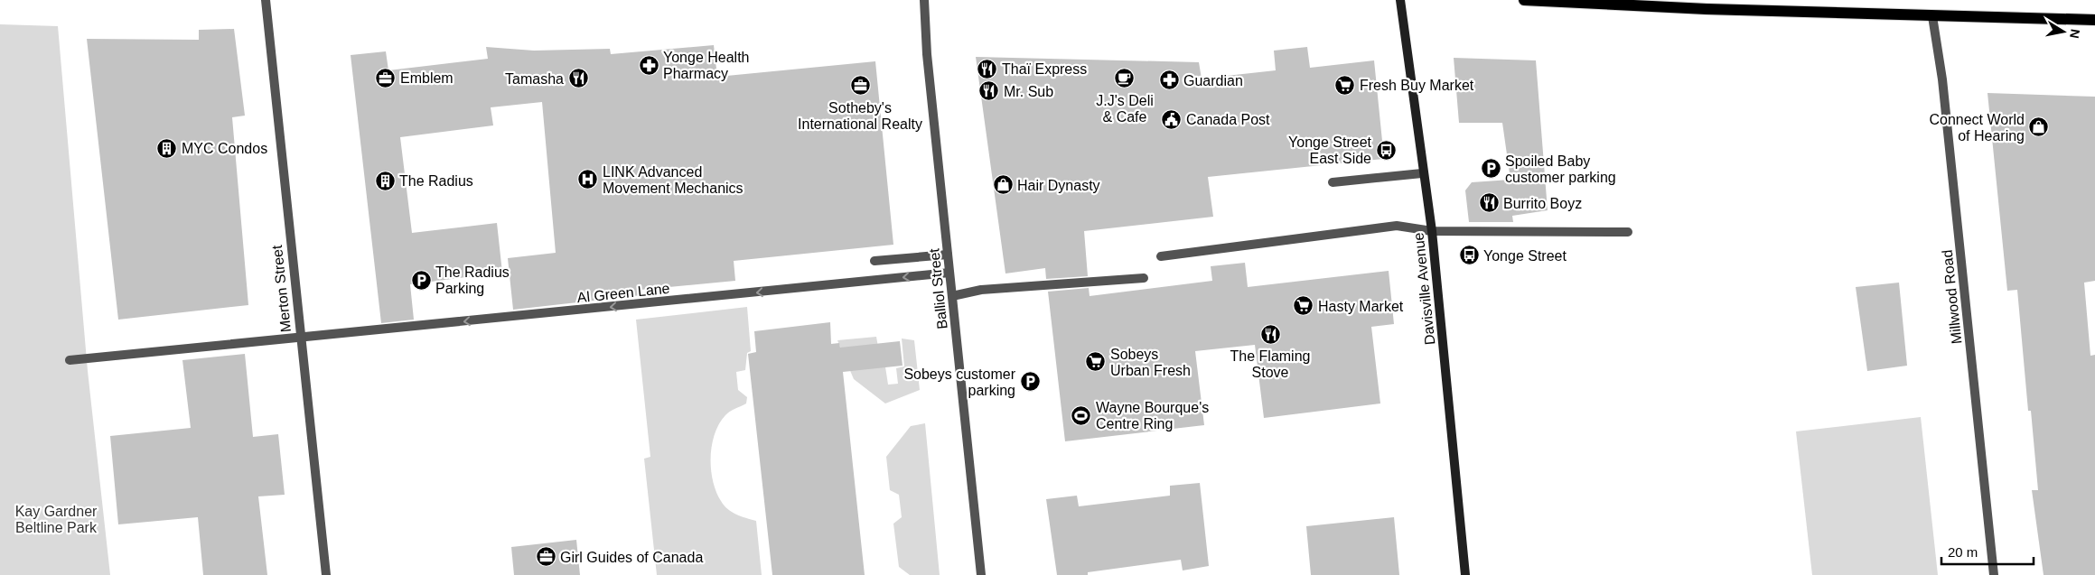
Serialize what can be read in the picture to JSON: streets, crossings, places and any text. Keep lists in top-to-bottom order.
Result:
{
  "streets": {
    "street": [
      "Merton Street",
      "Balliol Street",
      "Davisville Avenue",
      "Al Green Lane",
      "Millwood Road"
    ]
  },
  "crossings": [
    ["Merton Street", "Al Green Lane"],
    ["Balliol Street", "Al Green Lane"]
  ],
  "one_way": ["Al Green Lane"],
  "parks": ["Kay Gardner Beltline Park"],
  "places": {
    "pharmacy": ["Yonge Health Pharmacy", "Guardian"],
    "restaurant": [
      "Thaï Express",
      "Tamasha",
      "Mr. Sub",
      "Burrito Boyz",
      "The Flaming Stove"
    ],
    "office": ["Emblem", "Sotheby's International Realty", "Girl Guides of Canada"],
    "cafe": ["J.J's Deli & Cafe"],
    "supermarket": ["Fresh Buy Market", "Hasty Market", "Sobeys Urban Fresh"],
    "public building": ["Canada Post"],
    "shop": ["Connect World of Hearing", "Hair Dynasty"],
    "building": ["MYC Condos", "The Radius"],
    "bus stop": ["Yonge Street East Side", "Yonge Street"],
    "parking": ["Spoiled Baby customer parking", "The Radius Parking", "Sobeys customer parking"],
    "hospital": ["LINK Advanced Movement Mechanics"],
    "sports": ["Wayne Bourque's Centre Ring"]
  },
  "scale_bar": "20 m",
  "north": "right"
}
